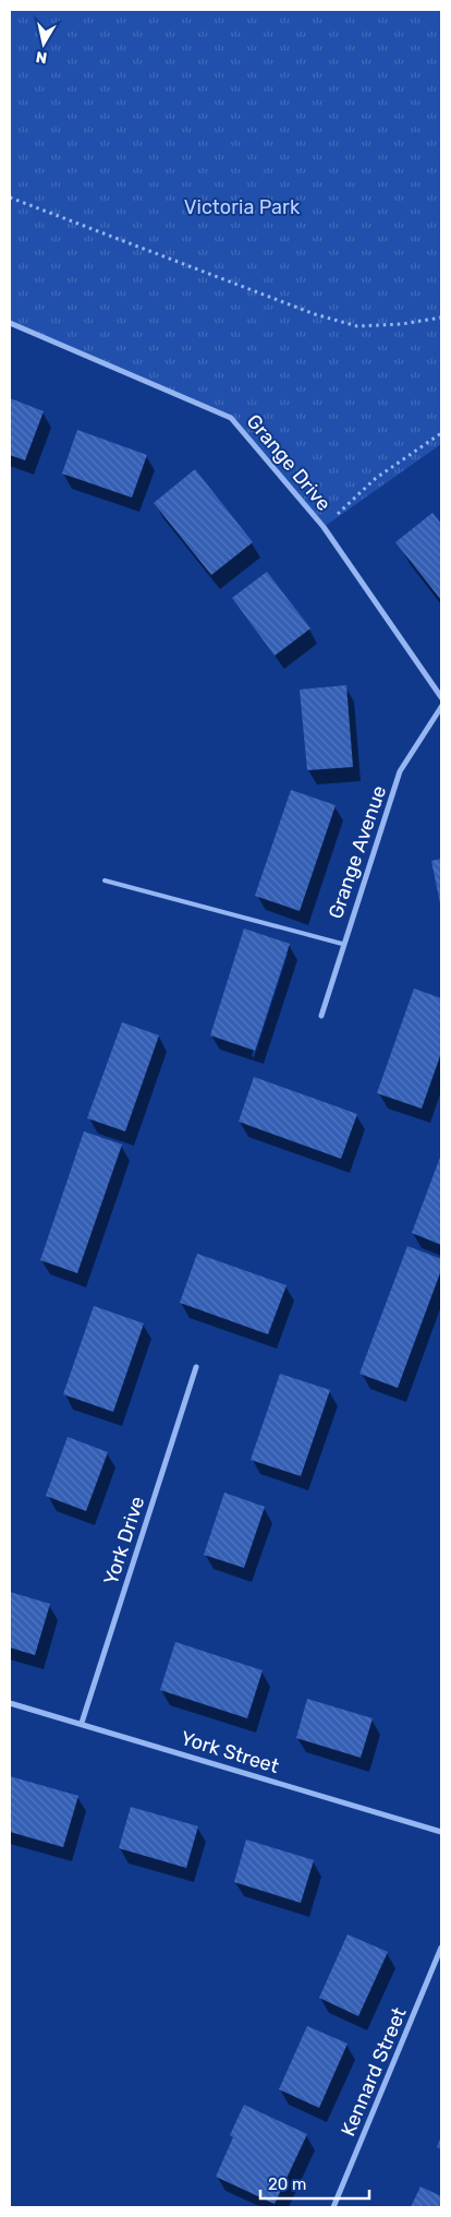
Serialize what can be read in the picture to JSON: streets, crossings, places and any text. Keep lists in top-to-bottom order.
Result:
{
  "streets": {
    "street": [
      "Grange Drive",
      "Grange Avenue",
      "York Drive",
      "York Street",
      "Kennard Street"
    ]
  },
  "crossings": [
    ["York Drive", "York Street"]
  ],
  "parks": ["Victoria Park"],
  "scale_bar": "20 m",
  "north": "bottom"
}
